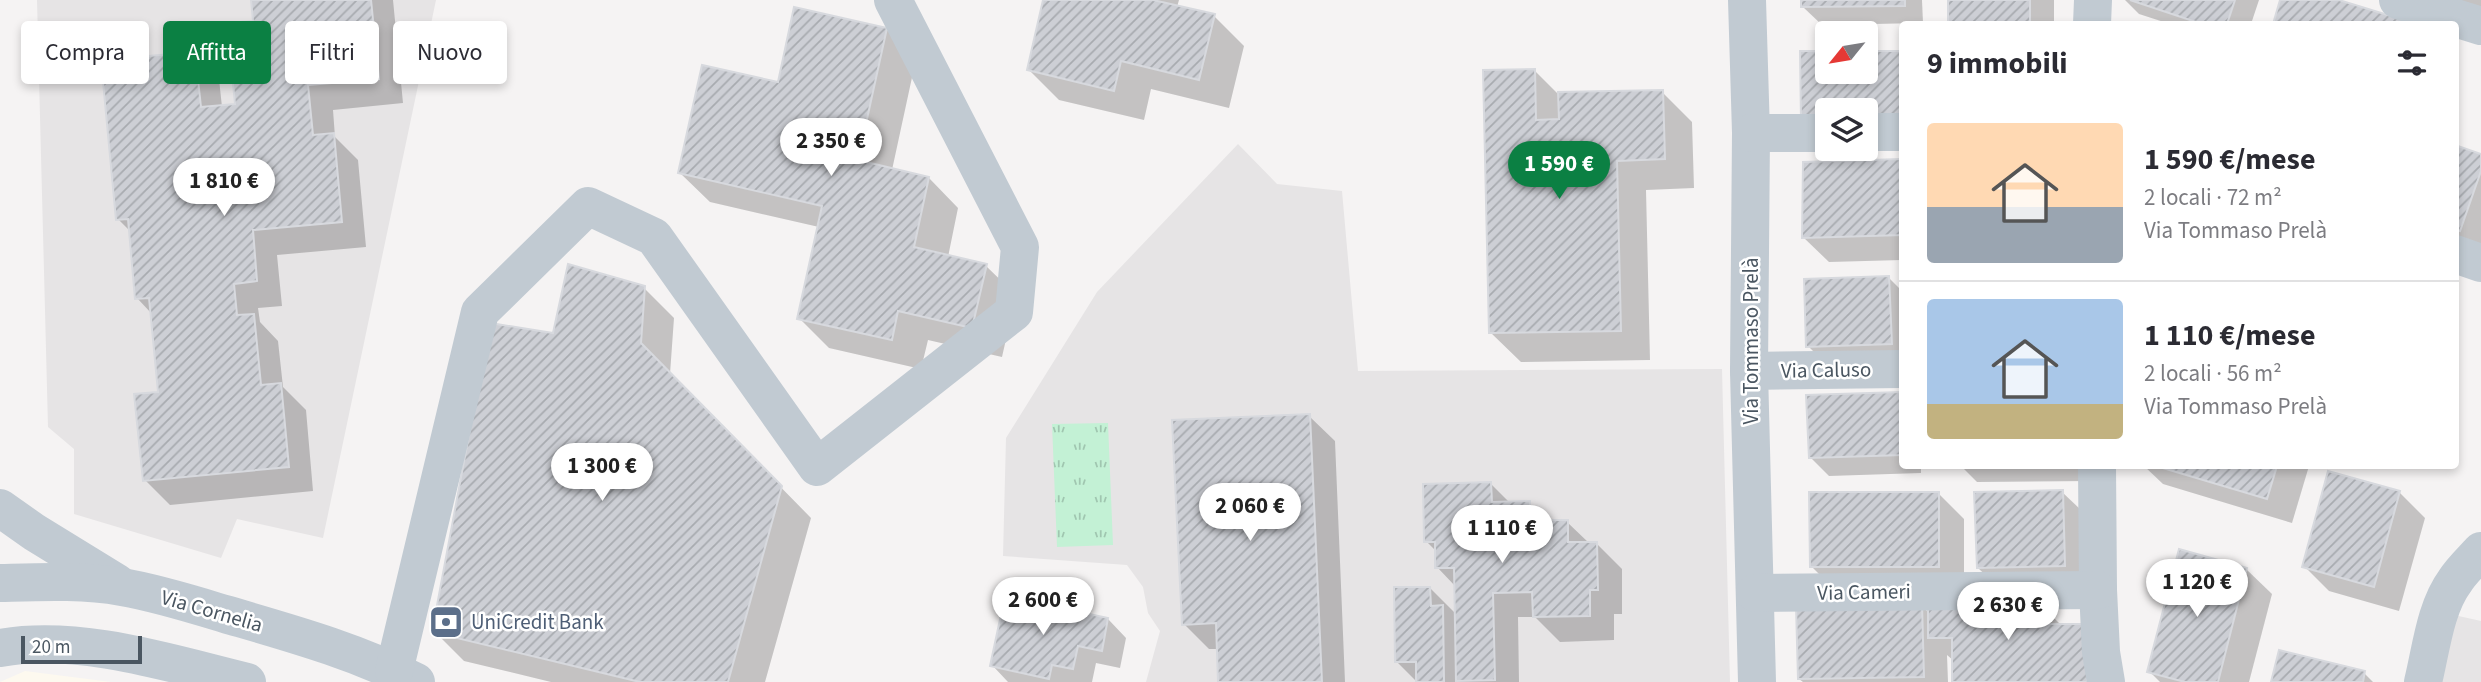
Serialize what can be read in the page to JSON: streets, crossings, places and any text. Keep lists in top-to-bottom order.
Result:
{
  "streets": {
    "street": [
      "Via Tommaso Prelà",
      "Via Caluso",
      "Via Cameri",
      "Via Cornelia"
    ]
  },
  "crossings": [
    ["Via Tommaso Prelà", "Via Caluso"],
    ["Via Tommaso Prelà", "Via Cameri"]
  ],
  "places": {
    "bank": ["UniCredit Bank"]
  },
  "scale_bar": "20 m",
  "north": "bottom left",
  "page": {
    "chip": [
      "Compra",
      "Affitta",
      "Filtri",
      "Nuovo"
    ],
    "heading": "9 immobili",
    "list": [
      {
        "name": "1 590 €/mese",
        "note": "2 locali · 72 m² · Via Tommaso Prelà"
      },
      {
        "name": "1 110 €/mese",
        "note": "2 locali · 56 m² · Via Tommaso Prelà"
      }
    ],
    "price": [
      "2 350 €",
      "1 590 €",
      "1 810 €",
      "1 300 €",
      "2 060 €",
      "1 110 €",
      "1 120 €",
      "2 600 €",
      "2 630 €"
    ],
    "scale": "20 m"
  }
}
